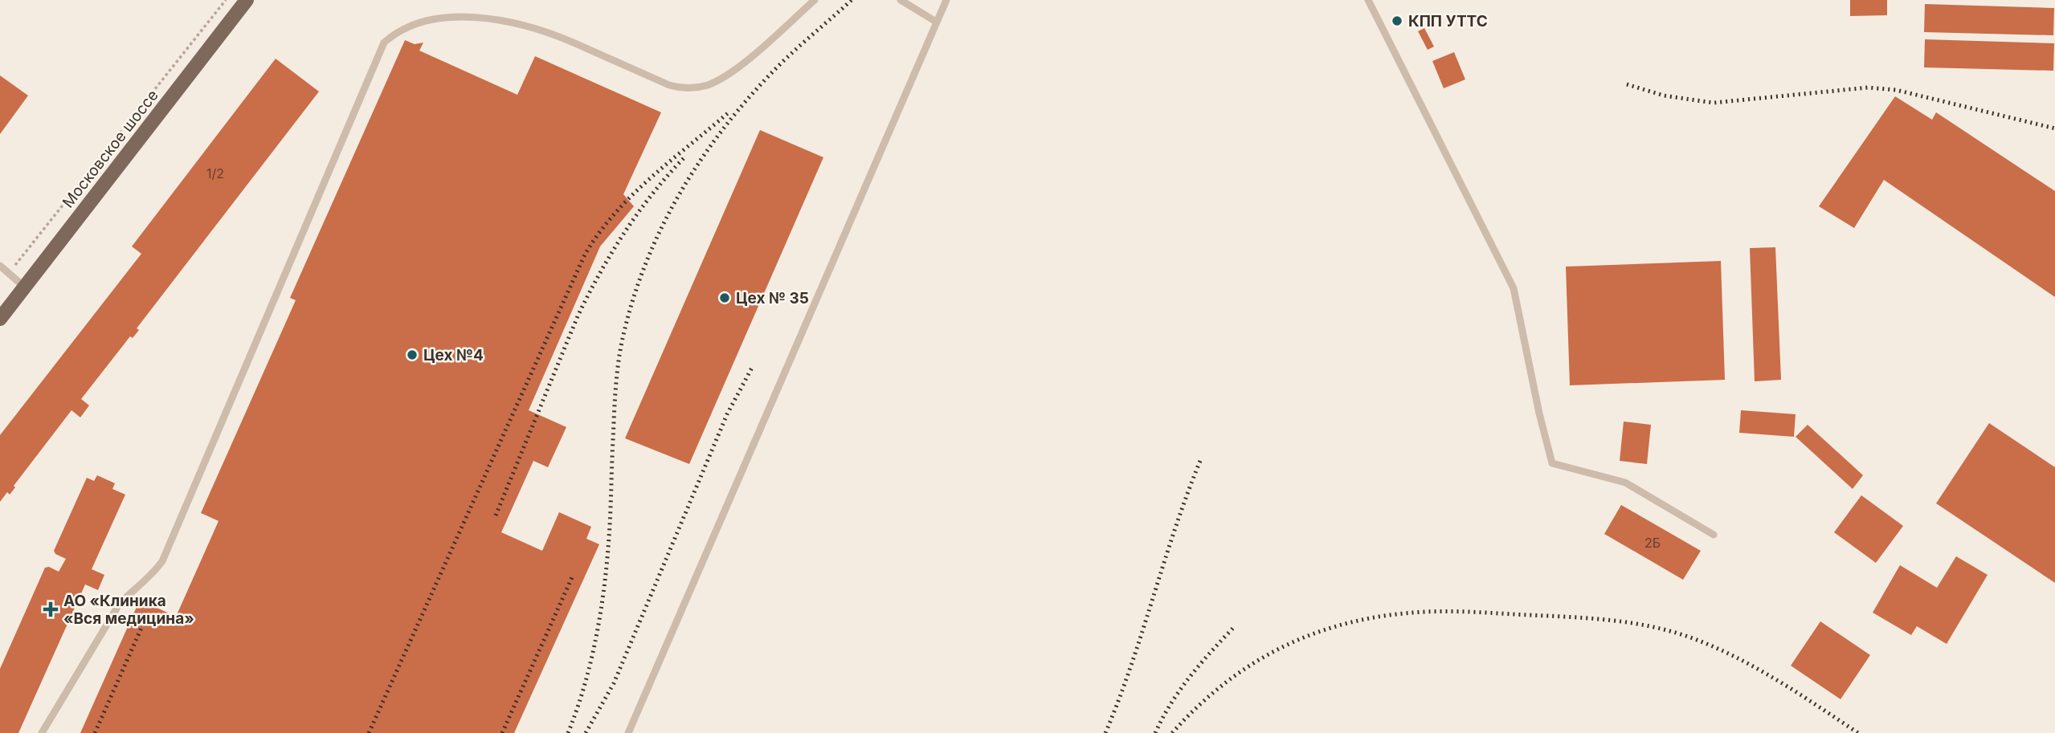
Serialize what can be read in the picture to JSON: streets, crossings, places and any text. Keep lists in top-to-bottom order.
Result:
{
  "streets": {
    "main road": ["Московское шоссе"]
  },
  "places": {
    "other": ["КПП УТТС", "Цех № 35", "Цех №4"],
    "health": ["АО «Клиника «Вся медицина»"]
  },
  "house_numbers": ["1/2", "2Б"]
}
